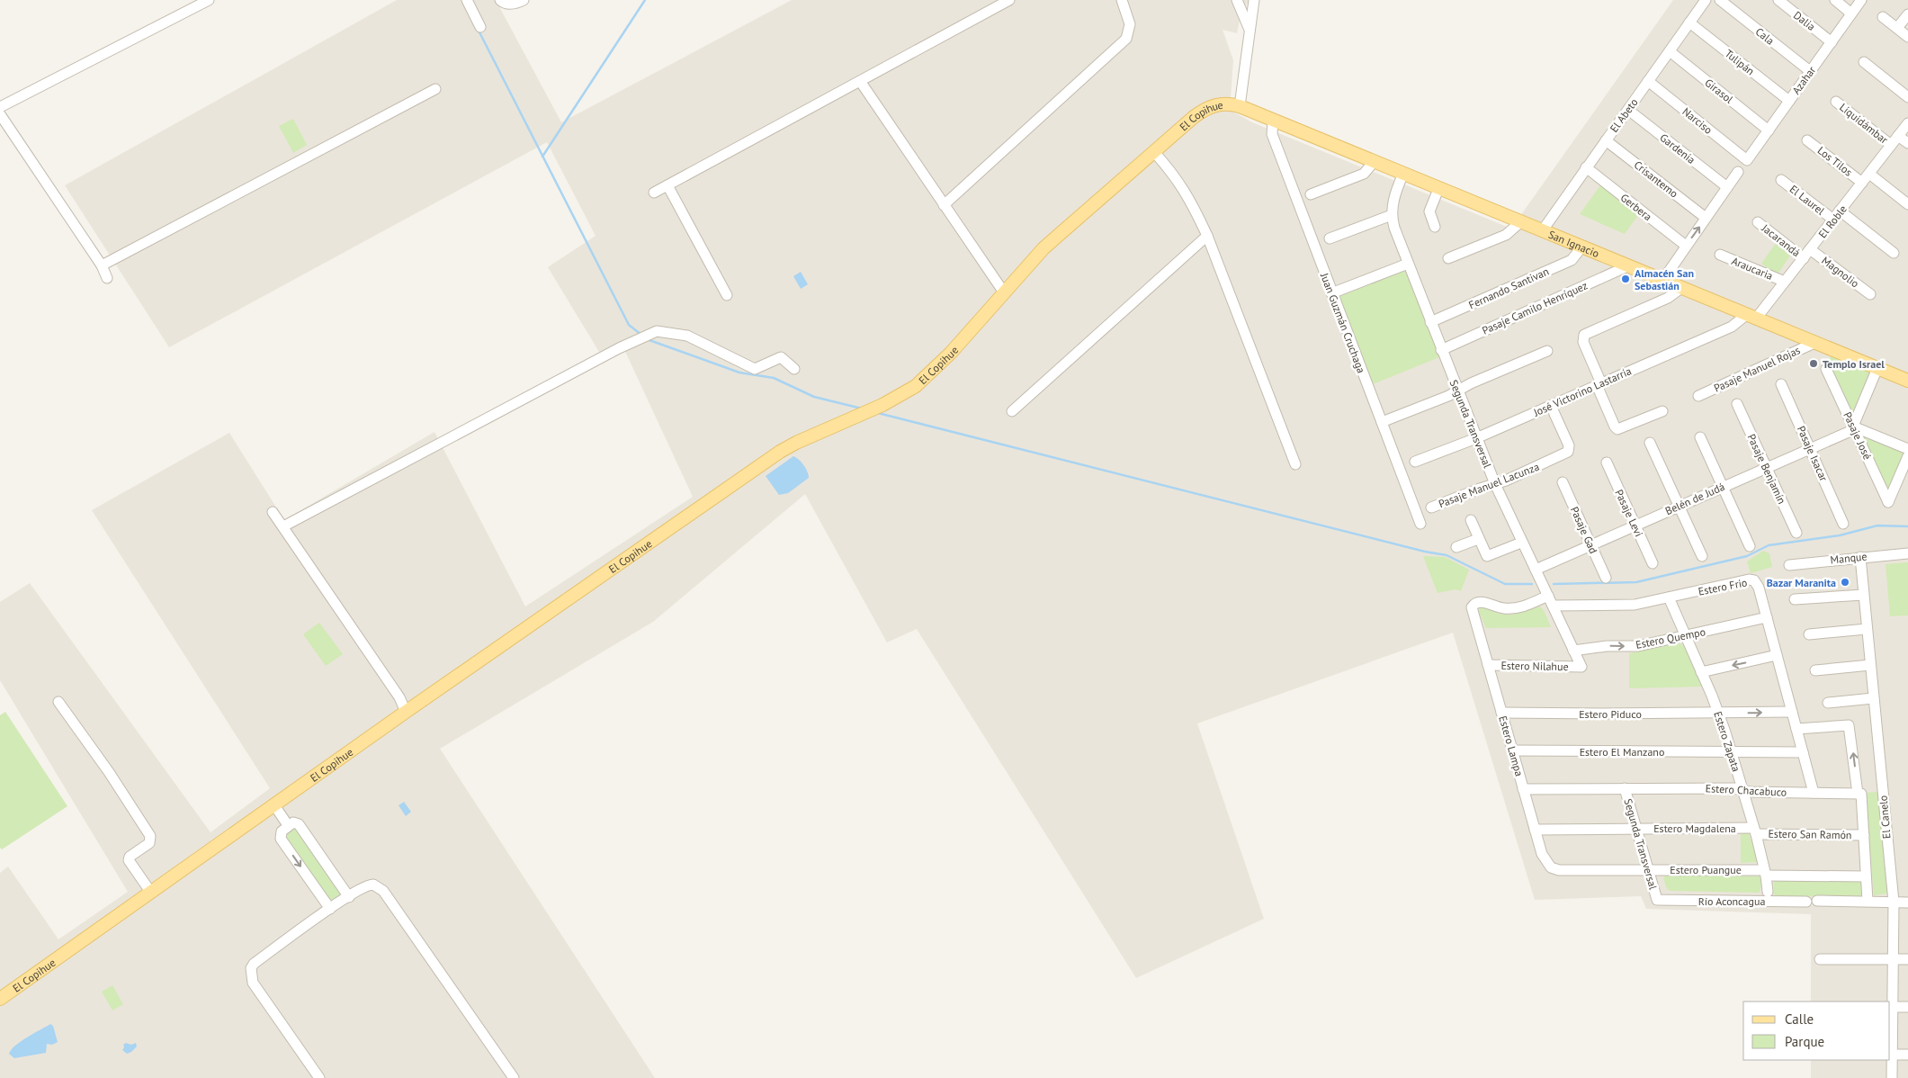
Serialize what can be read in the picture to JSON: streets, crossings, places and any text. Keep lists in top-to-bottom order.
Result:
{
  "streets": {
    "main road": ["El Copihue", "San Ignacio"],
    "street": [
      "Dalia",
      "Cala",
      "Tulipán",
      "Azahar",
      "Girasol",
      "El Abeto",
      "Narciso",
      "Liquidámbar",
      "Gardenia",
      "Los Tilos",
      "Crisantemo",
      "El Laurel",
      "Gerbera",
      "El Roble",
      "Jacarandá",
      "Araucaria",
      "Magnolio",
      "Fernando Santivan",
      "Pasaje Camilo Henríquez",
      "Juan Guzmán Cruchaga",
      "Pasaje Manuel Rojas",
      "José Victorino Lastarria",
      "Segunda Transversal",
      "Pasaje José",
      "Pasaje Isacar",
      "Pasaje Benjamín",
      "Pasaje Manuel Lacunza",
      "Belén de Judá",
      "Pasaje Levi",
      "Pasaje Gad",
      "Manque",
      "Estero Frio",
      "Estero Quempo",
      "Estero Nilahue",
      "Estero Piduco",
      "Estero Zapata",
      "Estero Lampa",
      "Estero El Manzano",
      "Estero Chacabuco",
      "El Canelo",
      "Estero Magdalena",
      "Estero San Ramón",
      "Estero Puangue",
      "Río Aconcagua"
    ]
  },
  "crossings": [
    ["Dalia", "Azahar"],
    ["Cala", "Azahar"],
    ["Tulipán", "Azahar"],
    ["Tulipán", "El Abeto"],
    ["Azahar", "Girasol"],
    ["Azahar", "Narciso"],
    ["Girasol", "El Abeto"],
    ["El Abeto", "Narciso"],
    ["El Abeto", "Gardenia"],
    ["El Abeto", "Crisantemo"],
    ["El Abeto", "Gerbera"],
    ["El Abeto", "San Ignacio"],
    ["El Copihue", "San Ignacio"],
    ["Liquidámbar", "El Roble"],
    ["Los Tilos", "El Roble"],
    ["El Laurel", "El Roble"],
    ["El Roble", "Jacarandá"],
    ["El Roble", "San Ignacio"],
    ["El Roble", "Araucaria"],
    ["El Roble", "Magnolio"],
    ["El Roble", "José Victorino Lastarria"],
    ["San Ignacio", "Fernando Santivan"],
    ["San Ignacio", "Pasaje Camilo Henríquez"],
    ["San Ignacio", "Juan Guzmán Cruchaga"],
    ["San Ignacio", "Pasaje Manuel Rojas"],
    ["San Ignacio", "José Victorino Lastarria"],
    ["San Ignacio", "Segunda Transversal"],
    ["Fernando Santivan", "Segunda Transversal"],
    ["Pasaje Camilo Henríquez", "Segunda Transversal"],
    ["José Victorino Lastarria", "Segunda Transversal"],
    ["José Victorino Lastarria", "Pasaje Manuel Lacunza"],
    ["Segunda Transversal", "Pasaje Manuel Lacunza"],
    ["Segunda Transversal", "Belén de Judá"],
    ["Segunda Transversal", "Estero Frio"],
    ["Segunda Transversal", "Estero Quempo"],
    ["Segunda Transversal", "Estero Nilahue"],
    ["Segunda Transversal", "Estero Lampa"],
    ["Segunda Transversal", "Estero Chacabuco"],
    ["Segunda Transversal", "Estero Magdalena"],
    ["Segunda Transversal", "Estero Puangue"],
    ["Segunda Transversal", "Río Aconcagua"],
    ["Pasaje José", "Belén de Judá"],
    ["Pasaje Isacar", "Belén de Judá"],
    ["Pasaje Benjamín", "Belén de Judá"],
    ["Belén de Judá", "Pasaje Levi"],
    ["Belén de Judá", "Pasaje Gad"],
    ["Manque", "El Canelo"],
    ["Estero Frio", "Estero Quempo"],
    ["Estero Frio", "Estero Piduco"],
    ["Estero Frio", "Estero Zapata"],
    ["Estero Frio", "Estero El Manzano"],
    ["Estero Frio", "Estero Chacabuco"],
    ["Estero Quempo", "Estero Zapata"],
    ["Estero Nilahue", "Estero Lampa"],
    ["Estero Piduco", "Estero Zapata"],
    ["Estero Piduco", "Estero Lampa"],
    ["Estero Zapata", "Estero El Manzano"],
    ["Estero Zapata", "Estero Chacabuco"],
    ["Estero Zapata", "Estero Magdalena"],
    ["Estero Zapata", "Estero San Ramón"],
    ["Estero Zapata", "Estero Puangue"],
    ["Estero Lampa", "Estero El Manzano"],
    ["Estero Lampa", "Estero Chacabuco"],
    ["Estero Lampa", "Estero Magdalena"],
    ["Estero Lampa", "Estero Puangue"],
    ["El Canelo", "Río Aconcagua"],
    ["Estero Magdalena", "Estero San Ramón"]
  ],
  "one_way": ["Estero Quempo"],
  "places": ["Almacén San Sebastián", "Templo Israel", "Bazar Maranita"],
  "legend": ["Calle", "Parque"]
}
